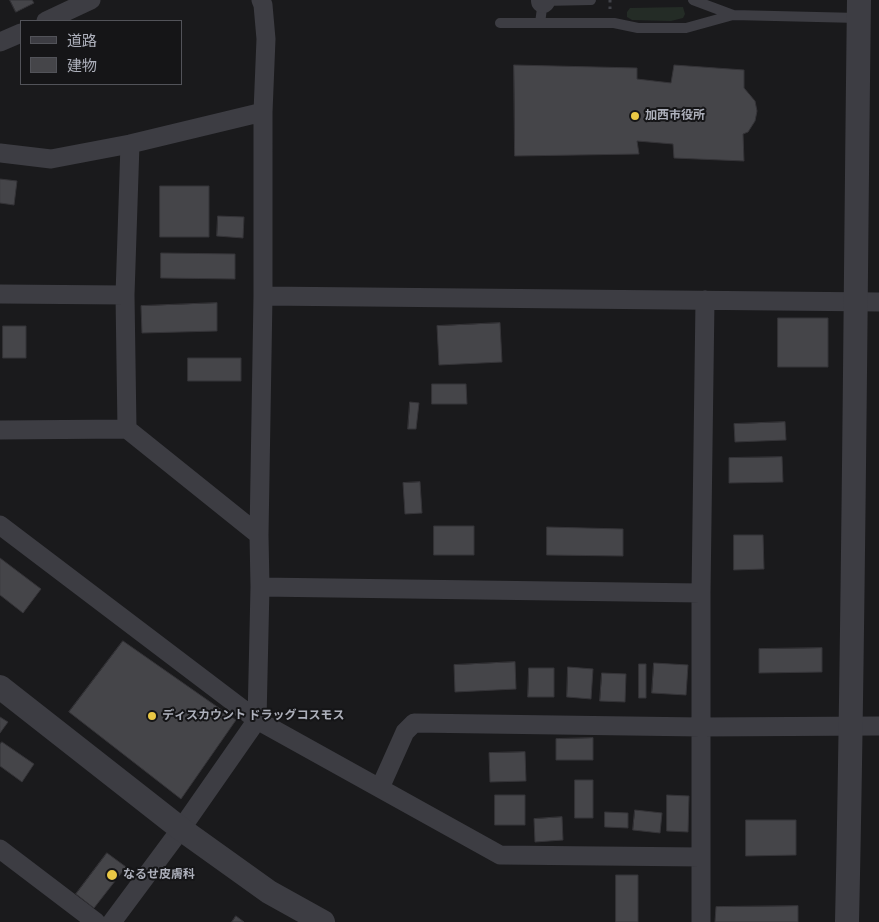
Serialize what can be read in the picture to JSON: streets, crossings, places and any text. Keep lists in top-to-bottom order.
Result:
{
  "places": ["加西市役所", "ディスカウント ドラッグコスモス", "なるせ皮膚科"],
  "legend": ["道路", "建物"]
}
